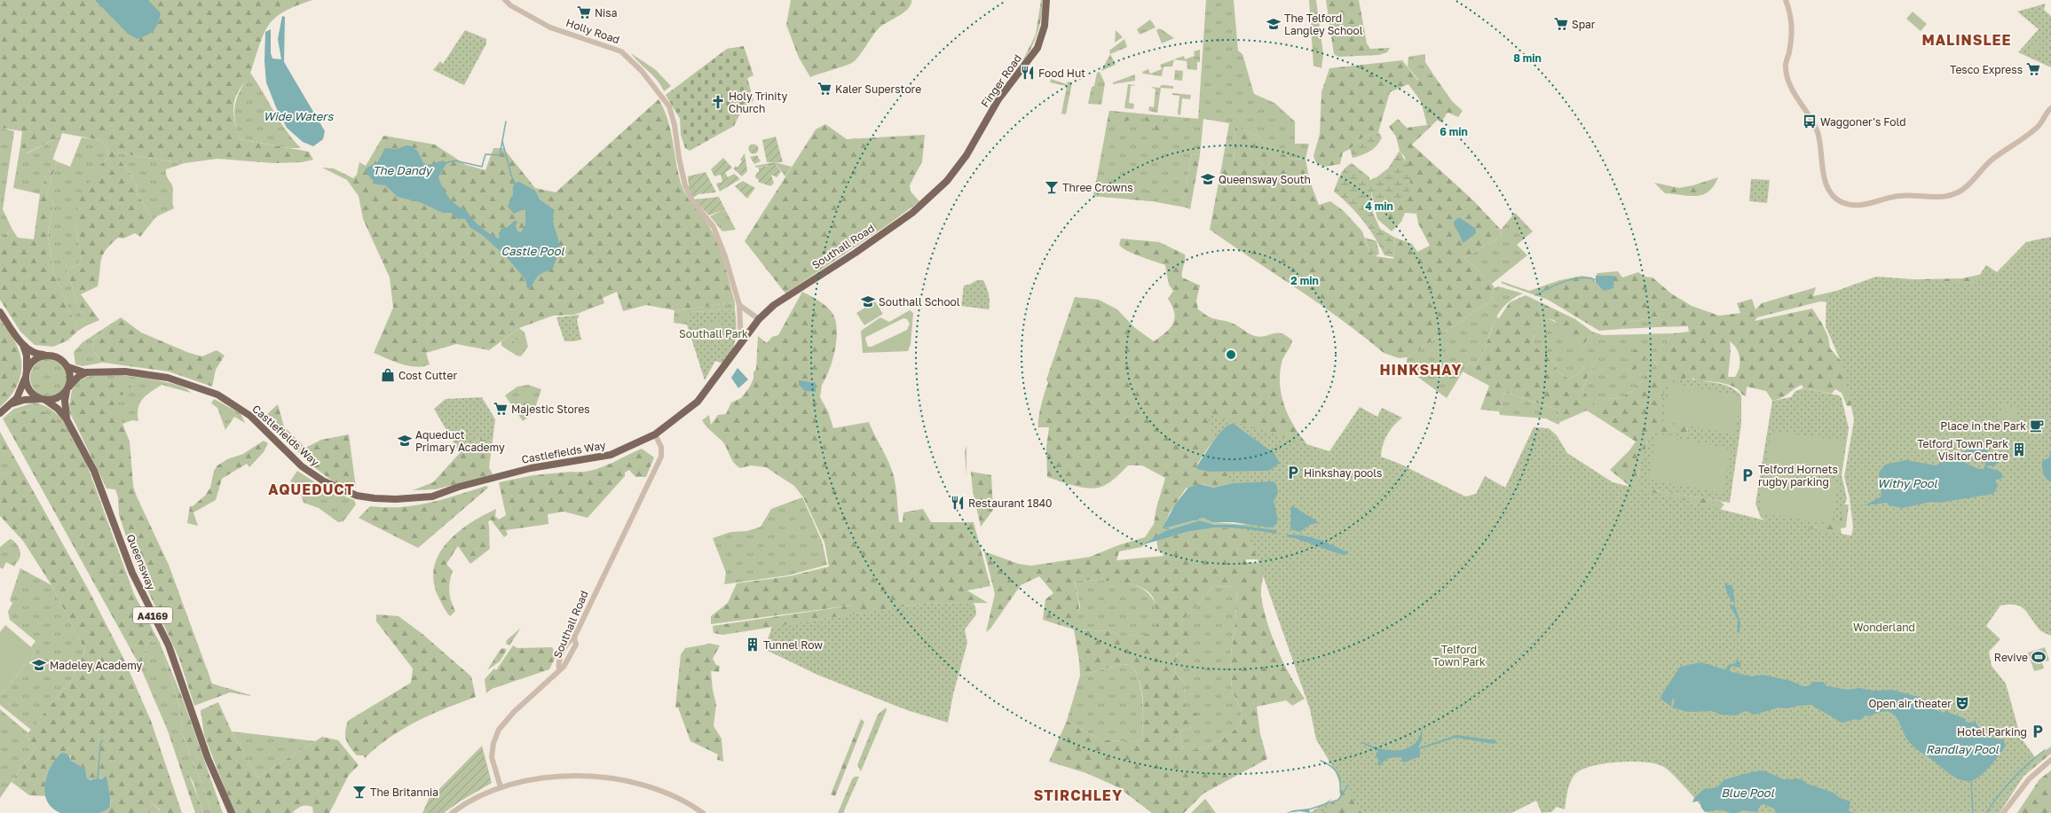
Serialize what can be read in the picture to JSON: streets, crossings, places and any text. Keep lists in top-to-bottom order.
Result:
{
  "streets": {
    "main road": [
      "Finger Road",
      "Southall Road",
      "Castlefields Way",
      "Queensway",
      "A4169"
    ],
    "street": ["Holly Road"]
  },
  "crossings": [
    ["Holly Road", "Southall Road"],
    ["Holly Road", "Castlefields Way"],
    ["Finger Road", "Southall Road"],
    ["Southall Road", "Castlefields Way"],
    ["Castlefields Way", "Queensway"]
  ],
  "districts": [
    "MALINSLEE",
    "HINKSHAY",
    "AQUEDUCT",
    "STIRCHLEY"
  ],
  "water": [
    "Wide Waters",
    "The Dandy",
    "Castle Pool",
    "Withy Pool",
    "Randlay Pool",
    "Blue Pool"
  ],
  "parks": ["Southall Park", "Wonderland", "Telford Town Park"],
  "places": {
    "supermarket": [
      "Nisa",
      "Spar",
      "Tesco Express",
      "Kaler Superstore",
      "Majestic Stores"
    ],
    "school or university": [
      "The Telford Langley School",
      "Queensway South",
      "Southall School",
      "Aqueduct Primary Academy",
      "Madeley Academy"
    ],
    "restaurant": ["Food Hut", "Restaurant 1840"],
    "church": ["Holy Trinity Church"],
    "bus stop": ["Waggoner's Fold"],
    "bar": ["Three Crowns", "The Britannia"],
    "shop": ["Cost Cutter"],
    "cafe": ["Place in the Park"],
    "building": ["Telford Town Park Visitor Centre", "Tunnel Row"],
    "parking": ["Hinkshay pools", "Telford Hornets rugby parking", "Hotel Parking"],
    "sports": ["Revive"],
    "theatre": ["Open air theater"]
  },
  "rings": [
    "8 min",
    "6 min",
    "4 min",
    "2 min"
  ]
}
